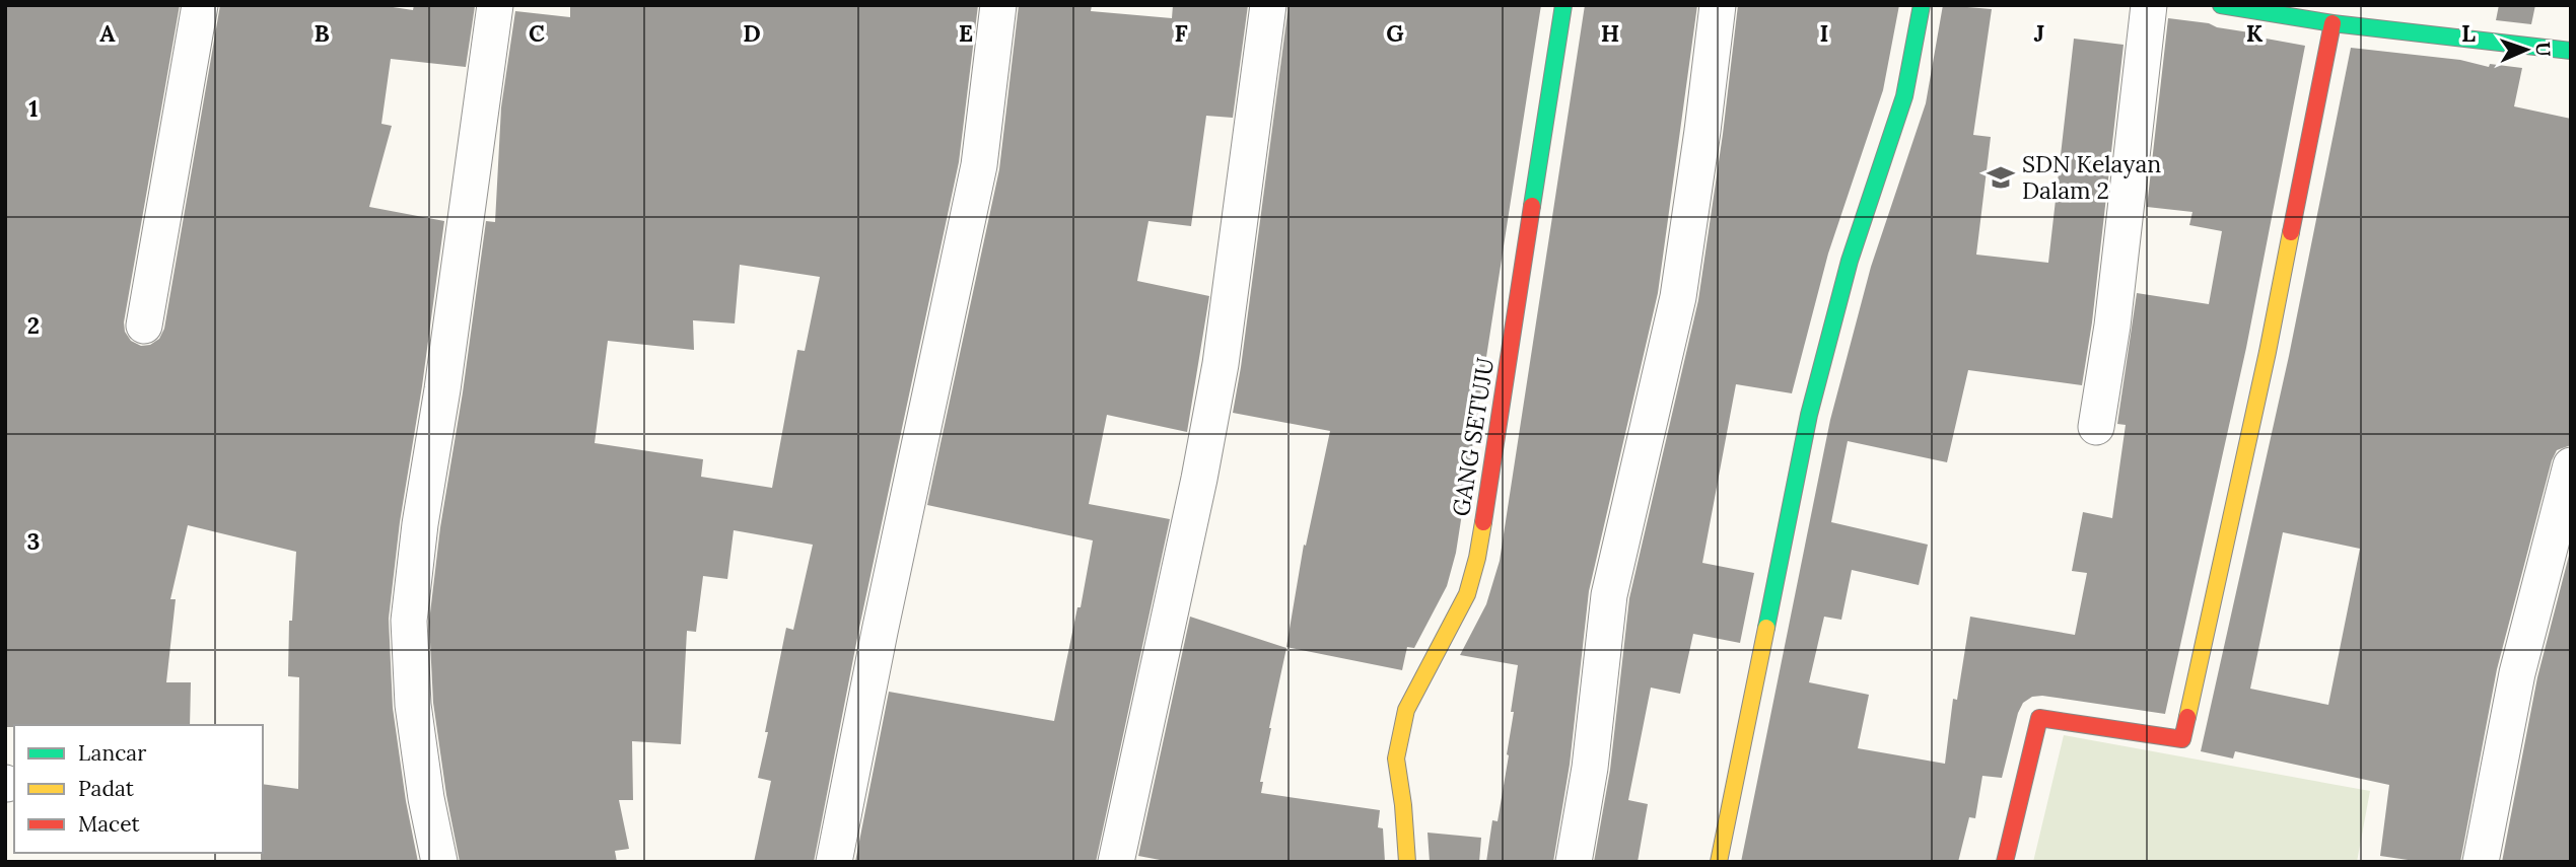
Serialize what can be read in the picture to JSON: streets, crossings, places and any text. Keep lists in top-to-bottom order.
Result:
{
  "streets": {
    "street": ["GANG SETUJU"]
  },
  "places": {
    "school or university": ["SDN Kelayan Dalam 2"]
  },
  "legend": ["Lancar", "Padat", "Macet"],
  "north": "right",
  "grid": {
    "columns": [
      "A",
      "B",
      "C",
      "D",
      "E",
      "F",
      "G",
      "H",
      "I",
      "J",
      "K",
      "L"
    ],
    "rows": ["1", "2", "3"]
  }
}
